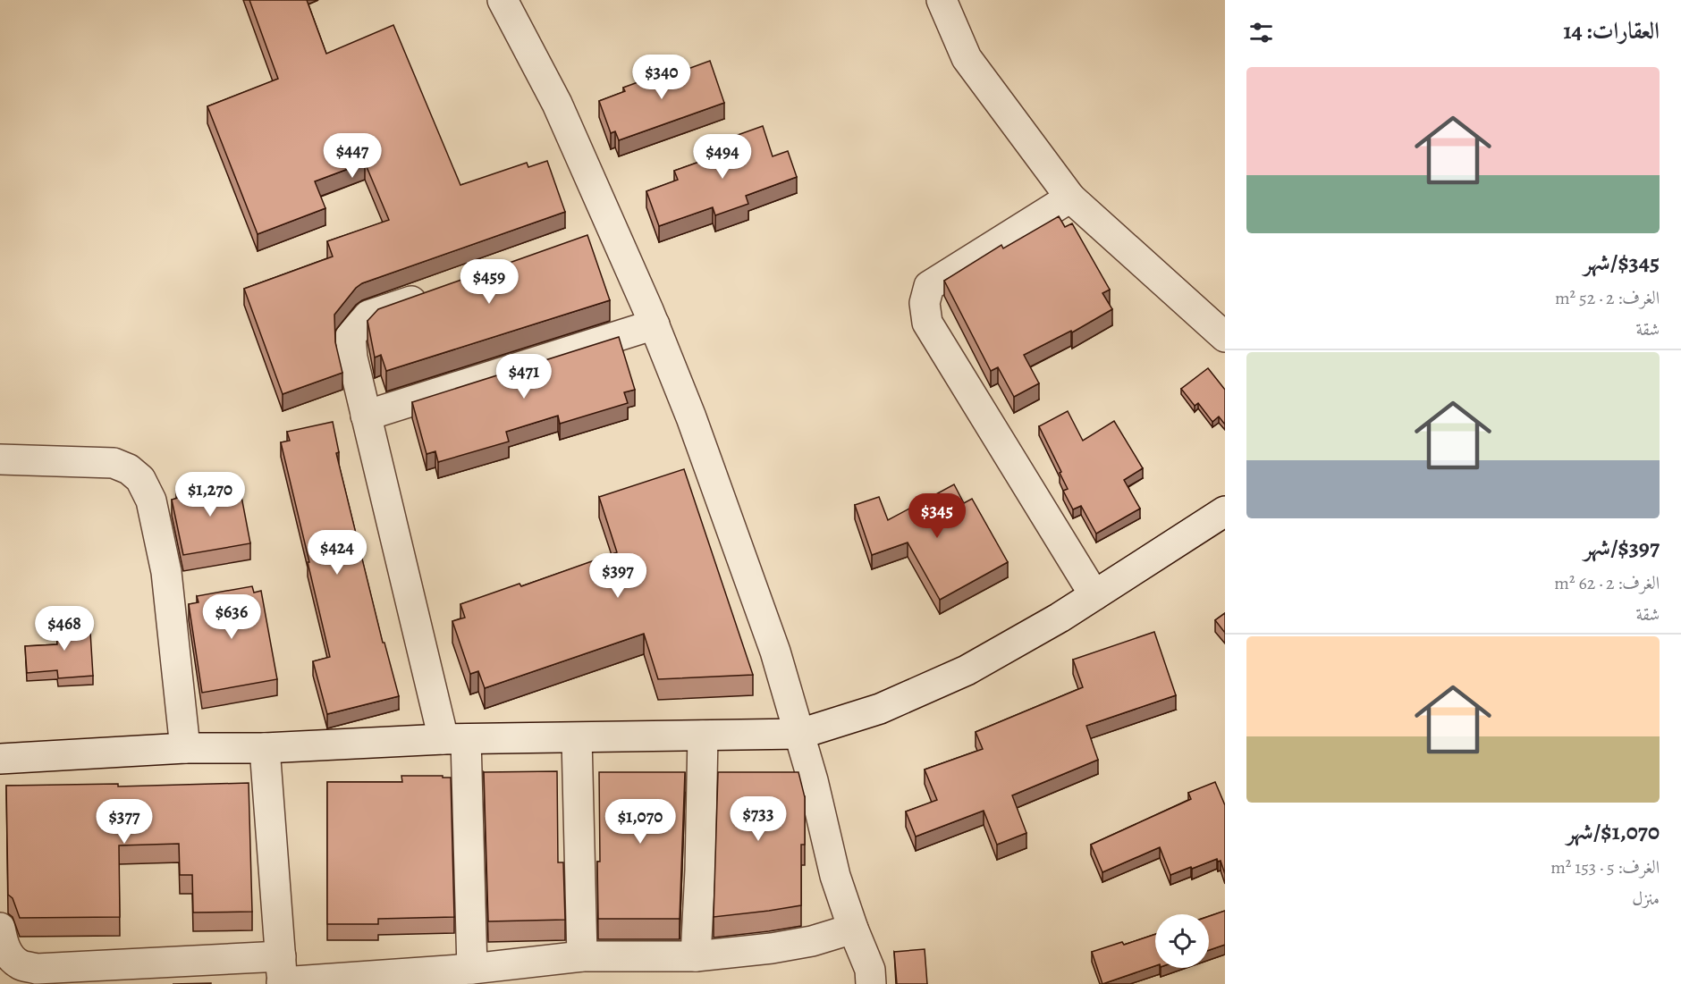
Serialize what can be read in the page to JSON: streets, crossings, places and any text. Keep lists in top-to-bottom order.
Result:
{
  "page": {
    "heading": "العقارات: 14",
    "price": [
      "$340",
      "$447",
      "$494",
      "$459",
      "$471",
      "$1,270",
      "$345",
      "$424",
      "$397",
      "$636",
      "$468",
      "$733",
      "$377",
      "$1,070"
    ],
    "list": [
      {
        "name": "$345/شهر",
        "note": "الغرف: 2 · 52 m² · شقة"
      },
      {
        "name": "$397/شهر",
        "note": "الغرف: 2 · 62 m² · شقة"
      },
      {
        "name": "$1,070/شهر",
        "note": "الغرف: 5 · 153 m² · منزل"
      }
    ]
  }
}
